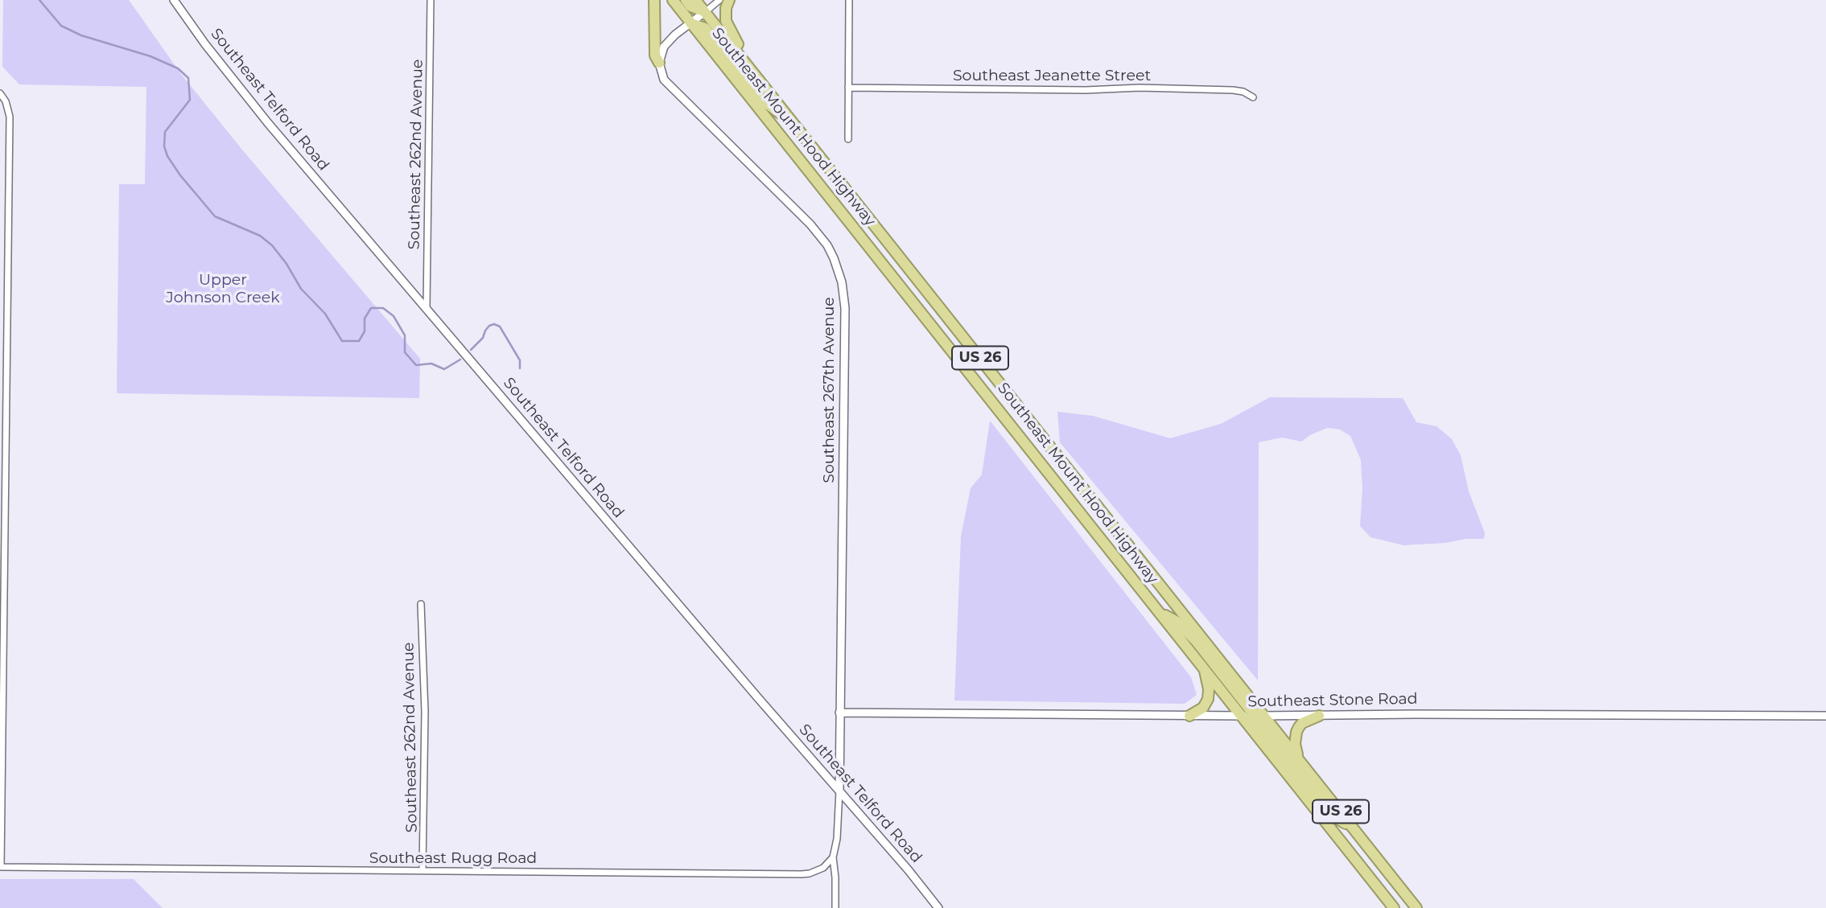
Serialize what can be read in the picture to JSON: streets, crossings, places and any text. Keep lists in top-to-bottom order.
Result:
{
  "streets": {
    "highway": ["Southeast Mount Hood Highway", "US 26"],
    "street": [
      "Southeast Jeanette Street",
      "Southeast Telford Road",
      "Southeast 262nd Avenue",
      "Southeast 267th Avenue",
      "Southeast Stone Road",
      "Southeast Rugg Road"
    ]
  },
  "crossings": [
    ["Southeast Telford Road", "Southeast 262nd Avenue"],
    ["Southeast Telford Road", "Southeast 267th Avenue"],
    ["Southeast Mount Hood Highway", "Southeast Stone Road"],
    ["Southeast 262nd Avenue", "Southeast Rugg Road"],
    ["Southeast 267th Avenue", "Southeast Stone Road"]
  ],
  "parks": ["Upper Johnson Creek"]
}
